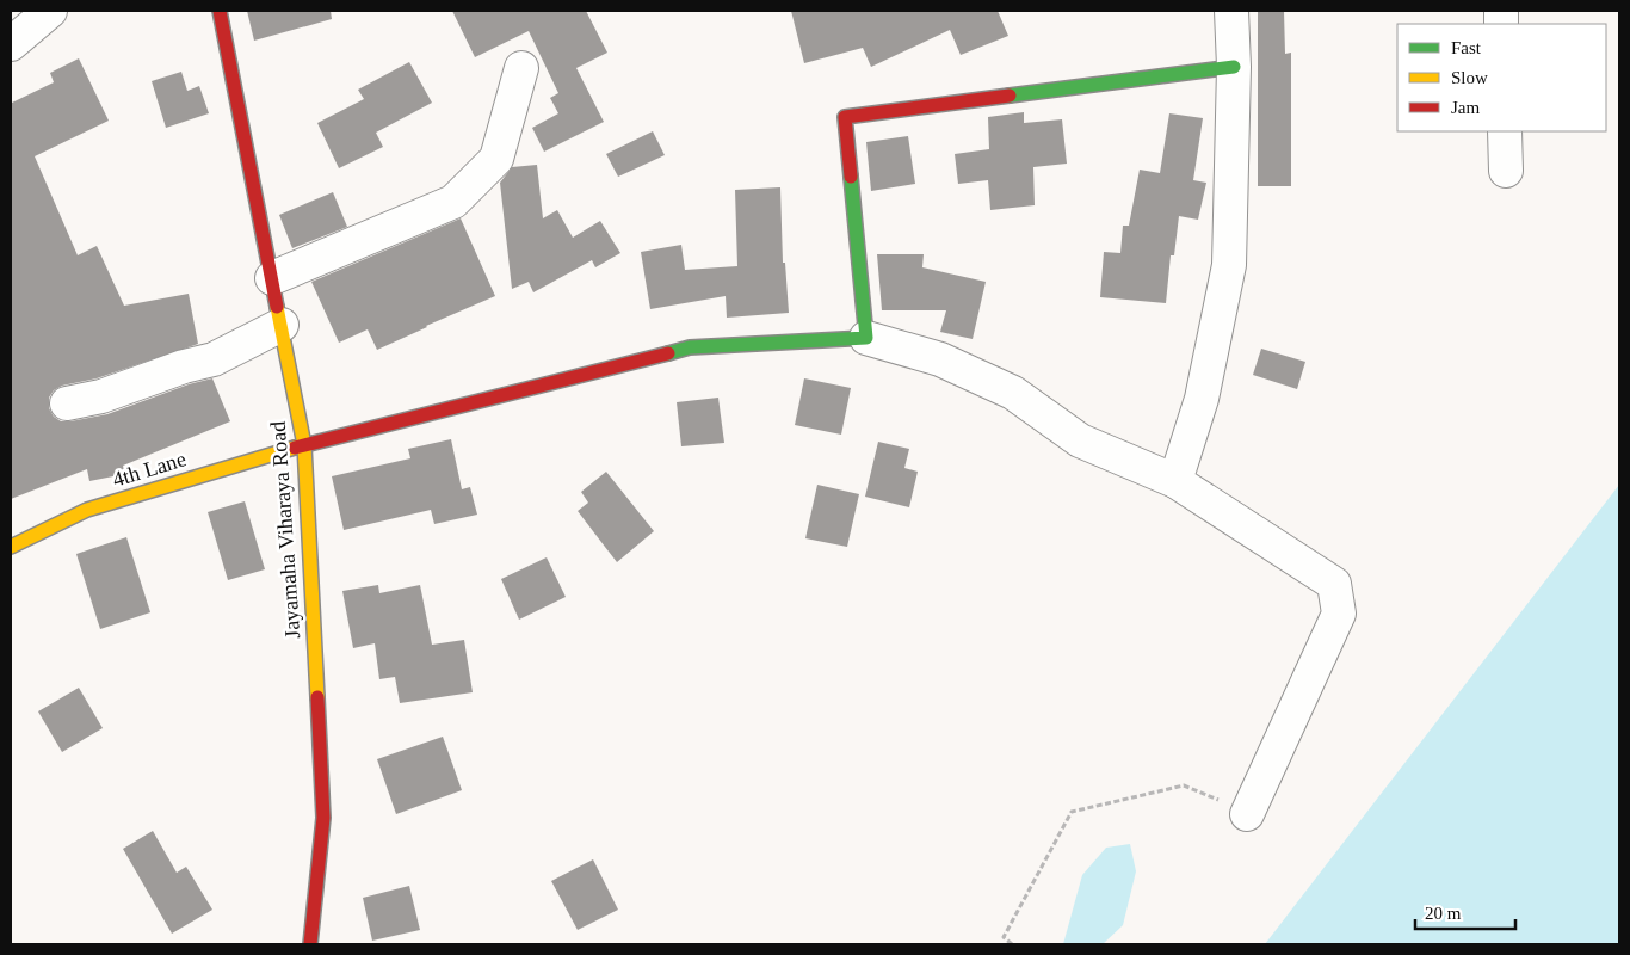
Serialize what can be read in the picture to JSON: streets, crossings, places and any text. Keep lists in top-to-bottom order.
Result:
{
  "streets": {
    "street": ["4th Lane", "Jayamaha Viharaya Road"]
  },
  "crossings": [
    ["4th Lane", "Jayamaha Viharaya Road"]
  ],
  "legend": ["Fast", "Slow", "Jam"],
  "scale_bar": "20 m"
}
